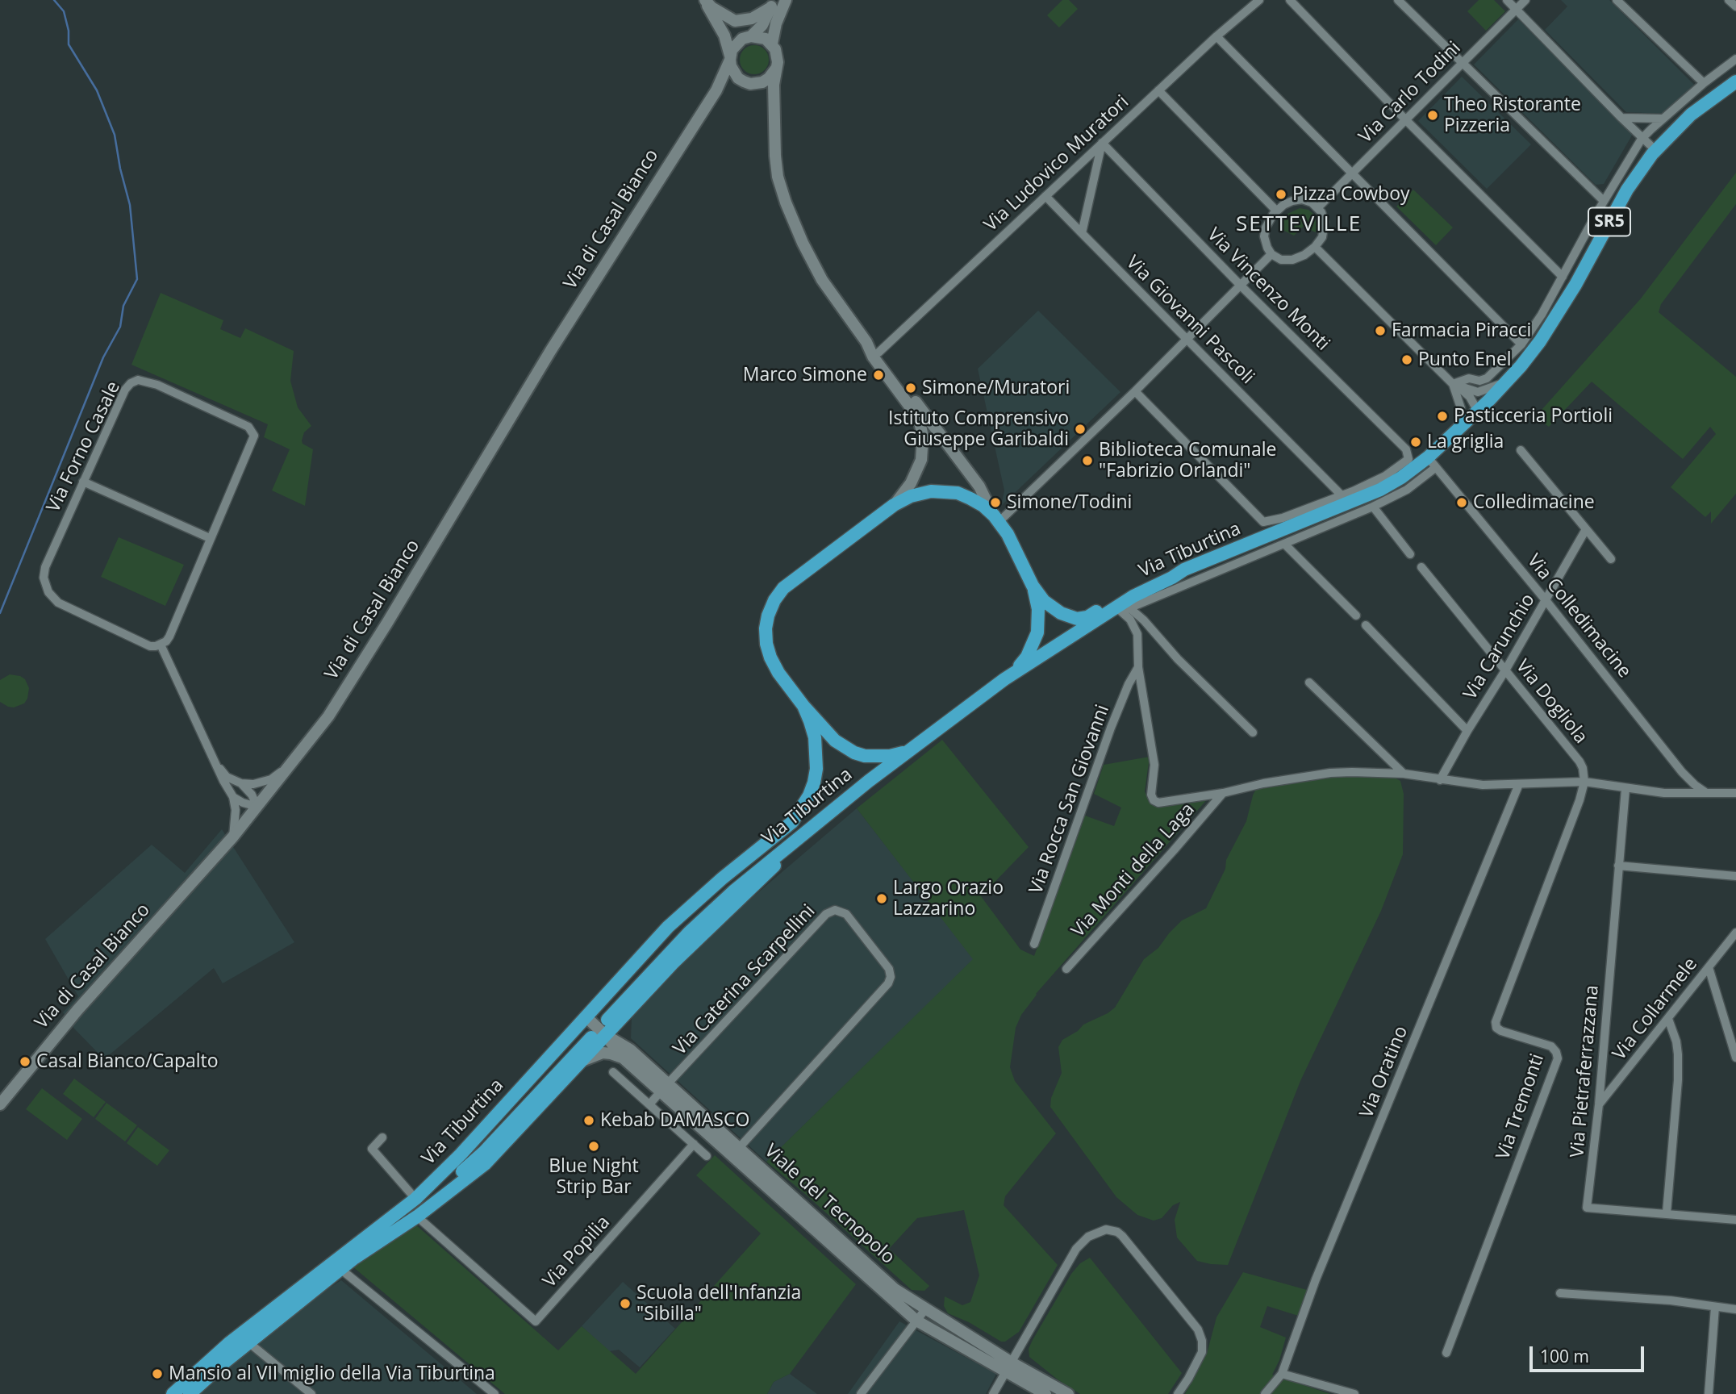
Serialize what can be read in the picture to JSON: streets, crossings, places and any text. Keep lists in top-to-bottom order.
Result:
{
  "streets": {
    "main road": [
      "Via di Casal Bianco",
      "SR5",
      "Via Tiburtina",
      "Viale del Tecnopolo"
    ],
    "street": [
      "Via Carlo Todini",
      "Via Ludovico Muratori",
      "Via Vincenzo Monti",
      "Via Giovanni Pascoli",
      "Via Forno Casale",
      "Via Colledimacine",
      "Via Carunchio",
      "Via Dogliola",
      "Via Rocca San Giovanni",
      "Via Monti della Laga",
      "Via Caterina Scarpellini",
      "Via Collarmele",
      "Via Pietraferrazzana",
      "Via Oratino",
      "Via Tremonti",
      "Via Popilia"
    ]
  },
  "crossings": [
    ["Via Ludovico Muratori", "Via Vincenzo Monti"],
    ["Via Ludovico Muratori", "Via Giovanni Pascoli"],
    ["Via Vincenzo Monti", "Via Giovanni Pascoli"],
    ["Via Tiburtina", "Via Colledimacine"],
    ["Via Tiburtina", "Viale del Tecnopolo"],
    ["Via Colledimacine", "Via Carunchio"],
    ["Via Carunchio", "Via Dogliola"],
    ["Via Dogliola", "Via Tremonti"],
    ["Via Caterina Scarpellini", "Viale del Tecnopolo"],
    ["Via Collarmele", "Via Pietraferrazzana"]
  ],
  "districts": ["SETTEVILLE"],
  "places": [
    "Theo Ristorante Pizzeria",
    "Pizza Cowboy",
    "Farmacia Piracci",
    "Punto Enel",
    "Marco Simone",
    "Simone/Muratori",
    "Pasticceria Portioli",
    "Istituto Comprensivo Giuseppe Garibaldi",
    "La griglia",
    "Biblioteca Comunale \"Fabrizio Orlandi\"",
    "Simone/Todini",
    "Colledimacine",
    "Largo Orazio Lazzarino",
    "Casal Bianco/Capalto",
    "Kebab DAMASCO",
    "Blue Night Strip Bar",
    "Scuola dell'Infanzia \"Sibilla\"",
    "Mansio al VII miglio della Via Tiburtina"
  ],
  "scale_bar": "100 m"
}
